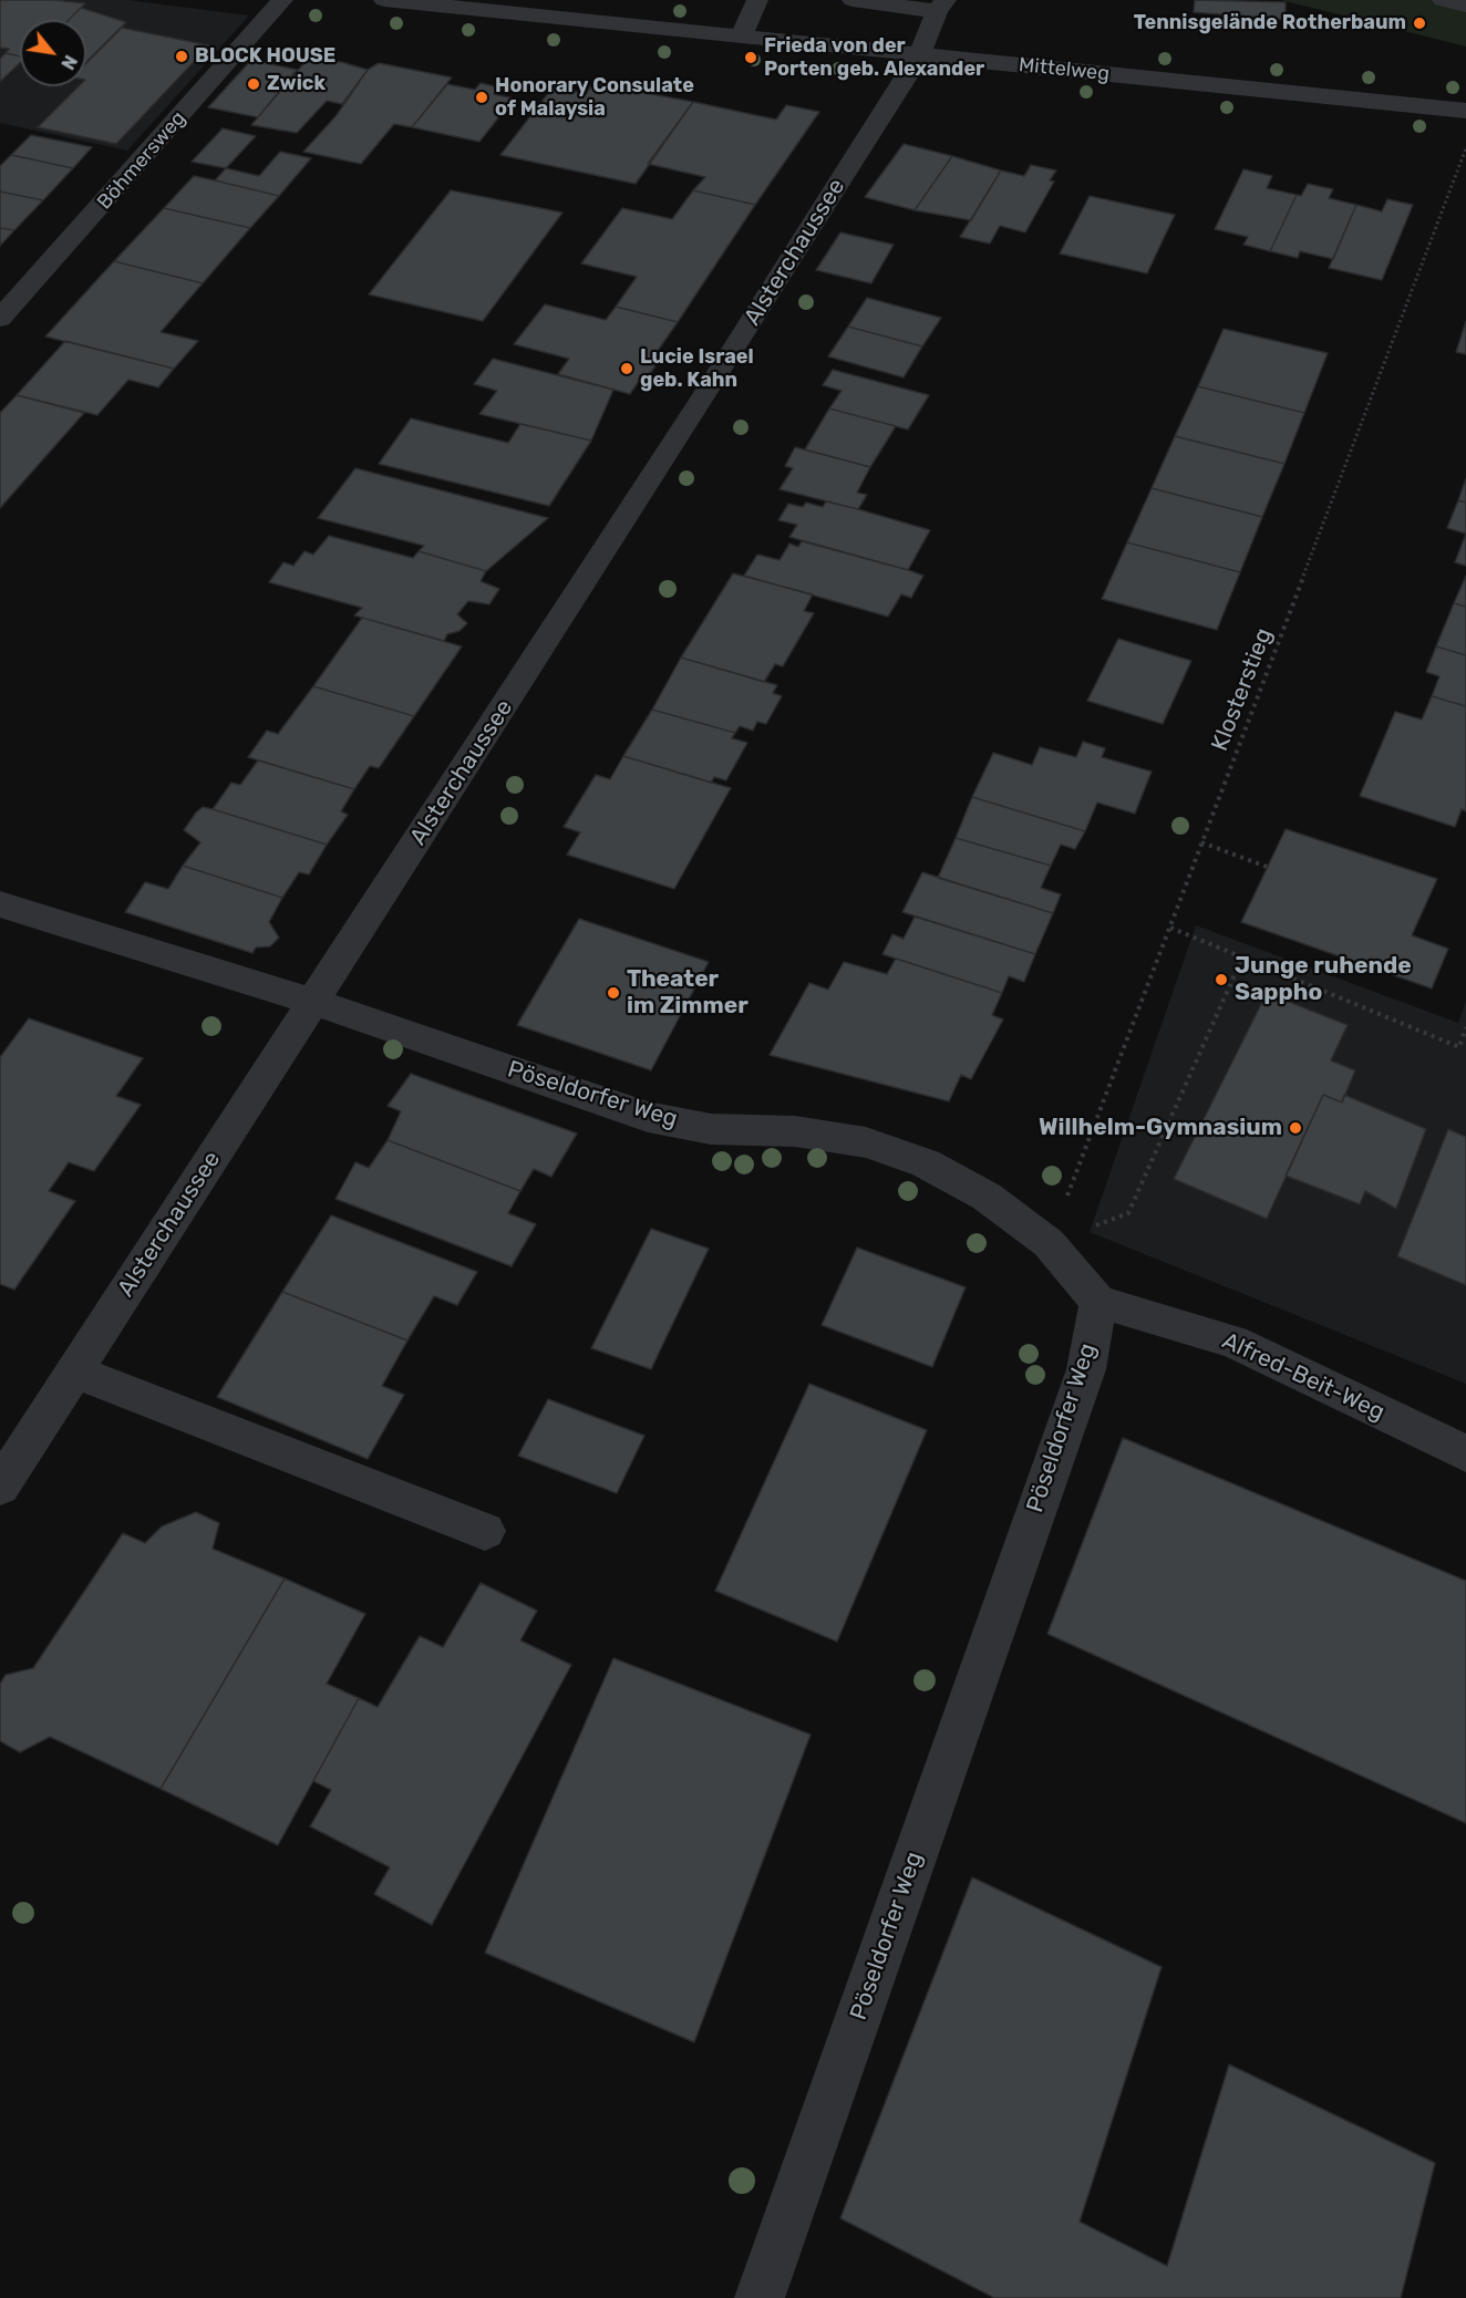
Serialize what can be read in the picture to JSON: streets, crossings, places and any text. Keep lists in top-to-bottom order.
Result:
{
  "streets": {
    "street": [
      "Mittelweg",
      "Böhmersweg",
      "Alsterchaussee",
      "Pöseldorfer Weg",
      "Alfred-Beit-Weg"
    ],
    "path": ["Klosterstieg"]
  },
  "crossings": [
    ["Mittelweg", "Alsterchaussee"],
    ["Alsterchaussee", "Pöseldorfer Weg"],
    ["Klosterstieg", "Pöseldorfer Weg"],
    ["Pöseldorfer Weg", "Alfred-Beit-Weg"]
  ],
  "places": [
    "Tennisgelände Rotherbaum",
    "BLOCK HOUSE",
    "Frieda von der Porten geb. Alexander",
    "Zwick",
    "Honorary Consulate of Malaysia",
    "Lucie Israel geb. Kahn",
    "Junge ruhende Sappho",
    "Theater im Zimmer",
    "Willhelm-Gymnasium"
  ],
  "north": "bottom right"
}
